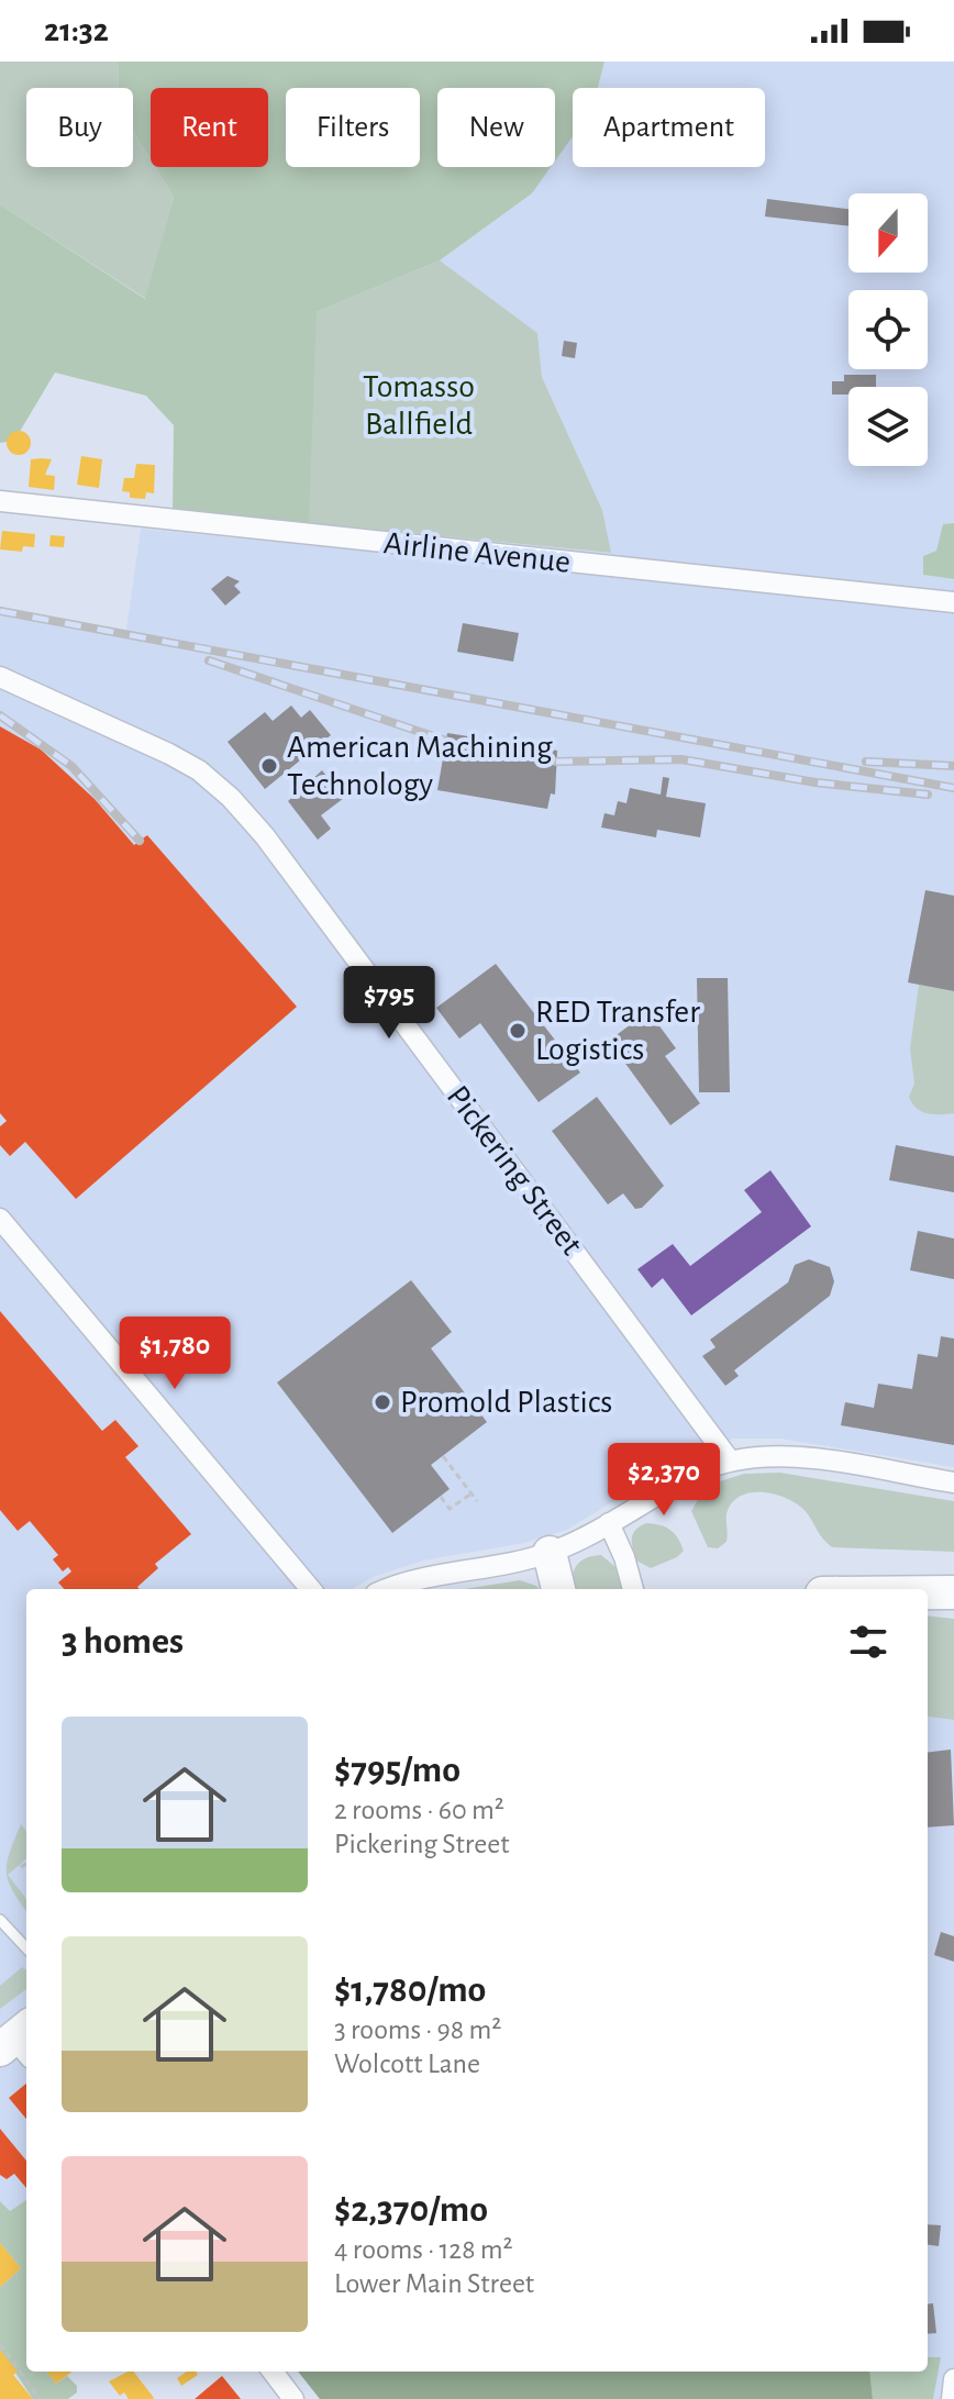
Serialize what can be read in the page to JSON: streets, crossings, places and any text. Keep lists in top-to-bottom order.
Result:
{
  "streets": {
    "street": ["Airline Avenue", "Pickering Street"]
  },
  "parks": ["Tomasso Ballfield"],
  "places": ["American Machining Technology", "RED Transfer Logistics", "Promold Plastics"],
  "north": "bottom",
  "page": {
    "status": "21:32",
    "chip": [
      "Buy",
      "Rent",
      "Filters",
      "New",
      "Apartment"
    ],
    "price": ["$795", "$1,780", "$2,370"],
    "heading": "3 homes",
    "list": [
      {
        "name": "$795/mo",
        "note": "2 rooms · 60 m² · Pickering Street"
      },
      {
        "name": "$1,780/mo",
        "note": "3 rooms · 98 m² · Wolcott Lane"
      },
      {
        "name": "$2,370/mo",
        "note": "4 rooms · 128 m² · Lower Main Street"
      }
    ]
  }
}
